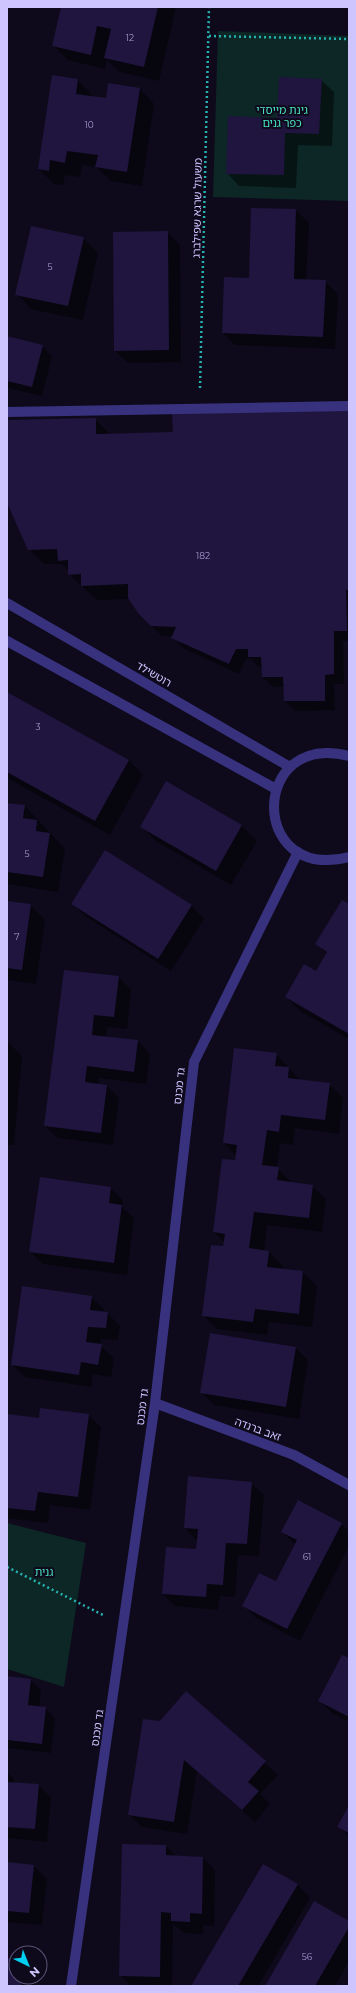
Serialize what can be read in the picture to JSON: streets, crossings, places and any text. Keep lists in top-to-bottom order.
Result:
{
  "streets": {
    "street": ["רוטשילד", "גד מכנס", "זאב ברנדה"],
    "path": ["משעול שרגא שפילברג"]
  },
  "crossings": [
    ["גד מכנס", "זאב ברנדה"]
  ],
  "parks": ["גינת מייסדי כפר גנים", "גנית"],
  "house_numbers": [
    "12",
    "10",
    "5",
    "182",
    "3",
    "5",
    "7",
    "61",
    "56"
  ],
  "north": "bottom right"
}
